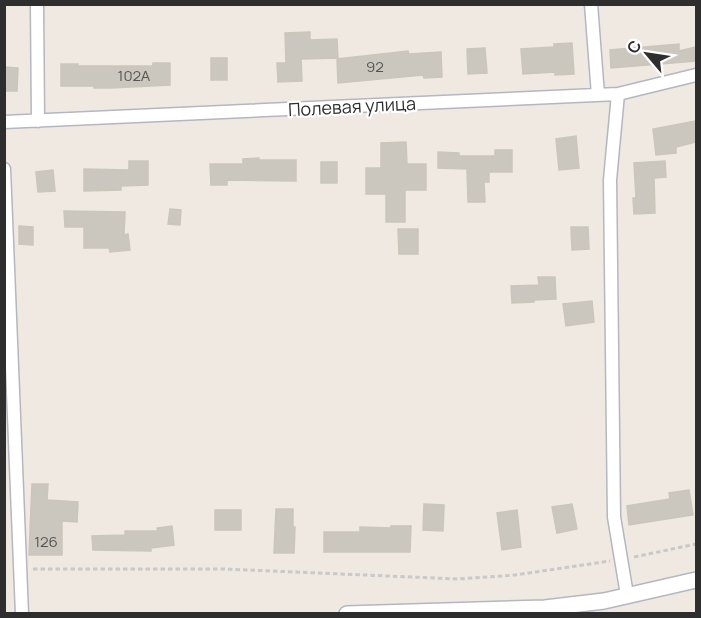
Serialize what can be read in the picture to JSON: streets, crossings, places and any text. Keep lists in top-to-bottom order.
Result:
{
  "streets": {
    "street": ["Полевая улица"]
  },
  "house_numbers": ["92", "102А", "126"],
  "north": "top left"
}
